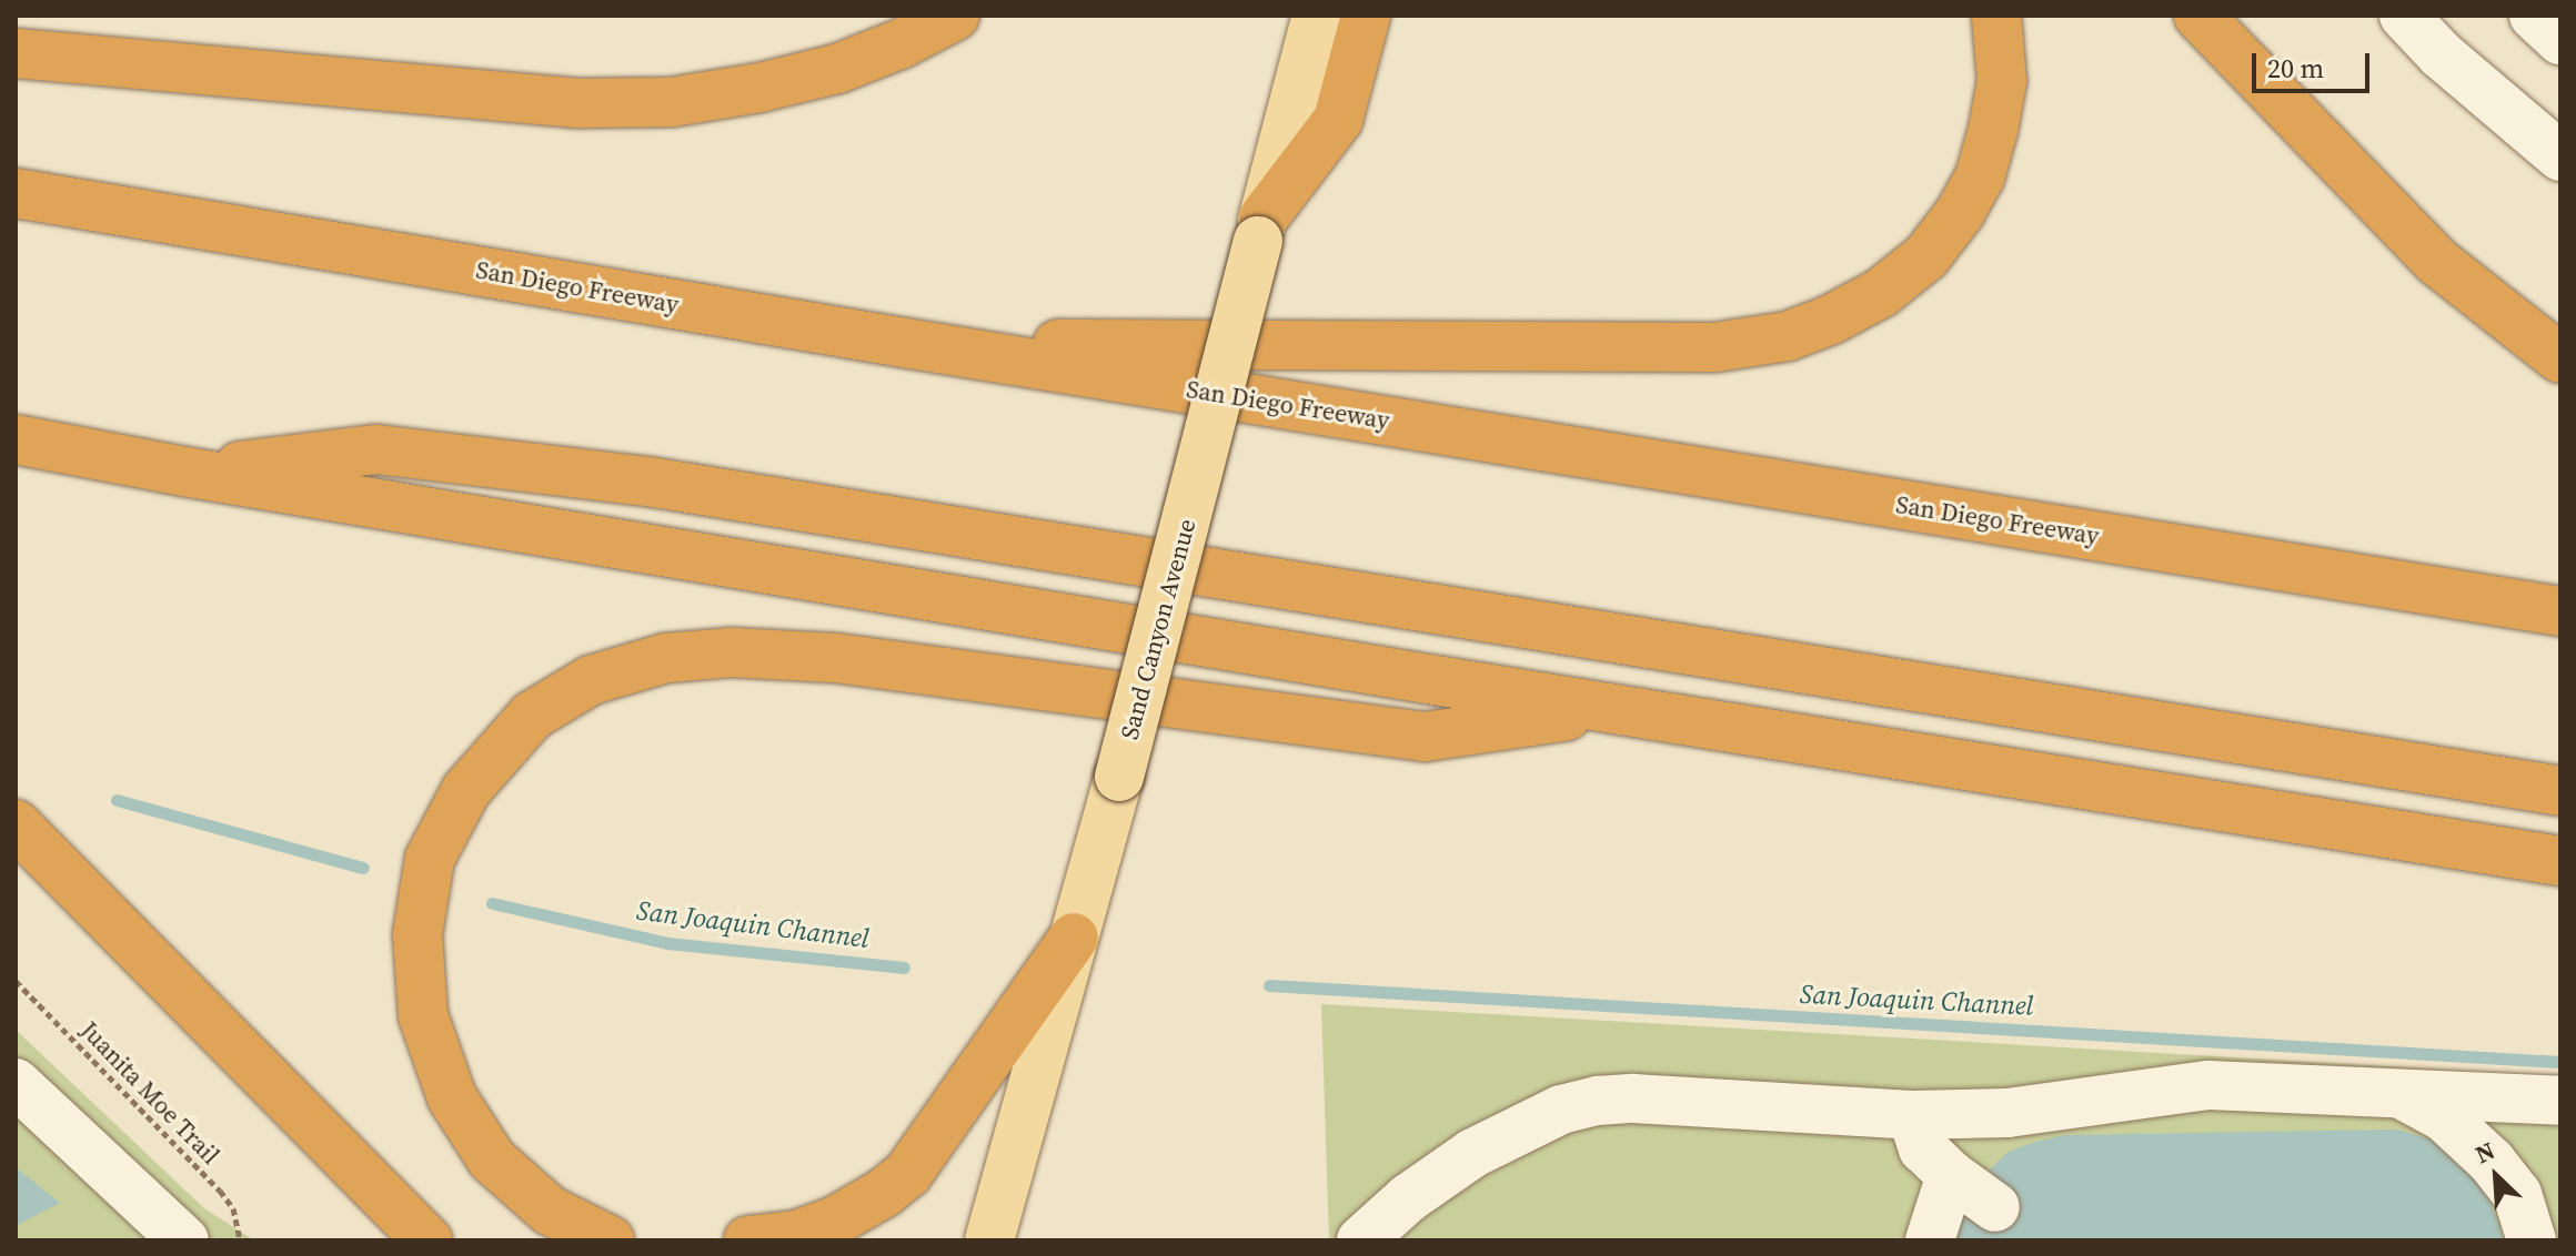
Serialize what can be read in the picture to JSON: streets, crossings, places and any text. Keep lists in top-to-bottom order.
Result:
{
  "streets": {
    "highway": ["San Diego Freeway"],
    "main road": ["Sand Canyon Avenue"],
    "path": ["Juanita Moe Trail"]
  },
  "water": ["San Joaquin Channel"],
  "scale_bar": "20 m",
  "north": "top left"
}
